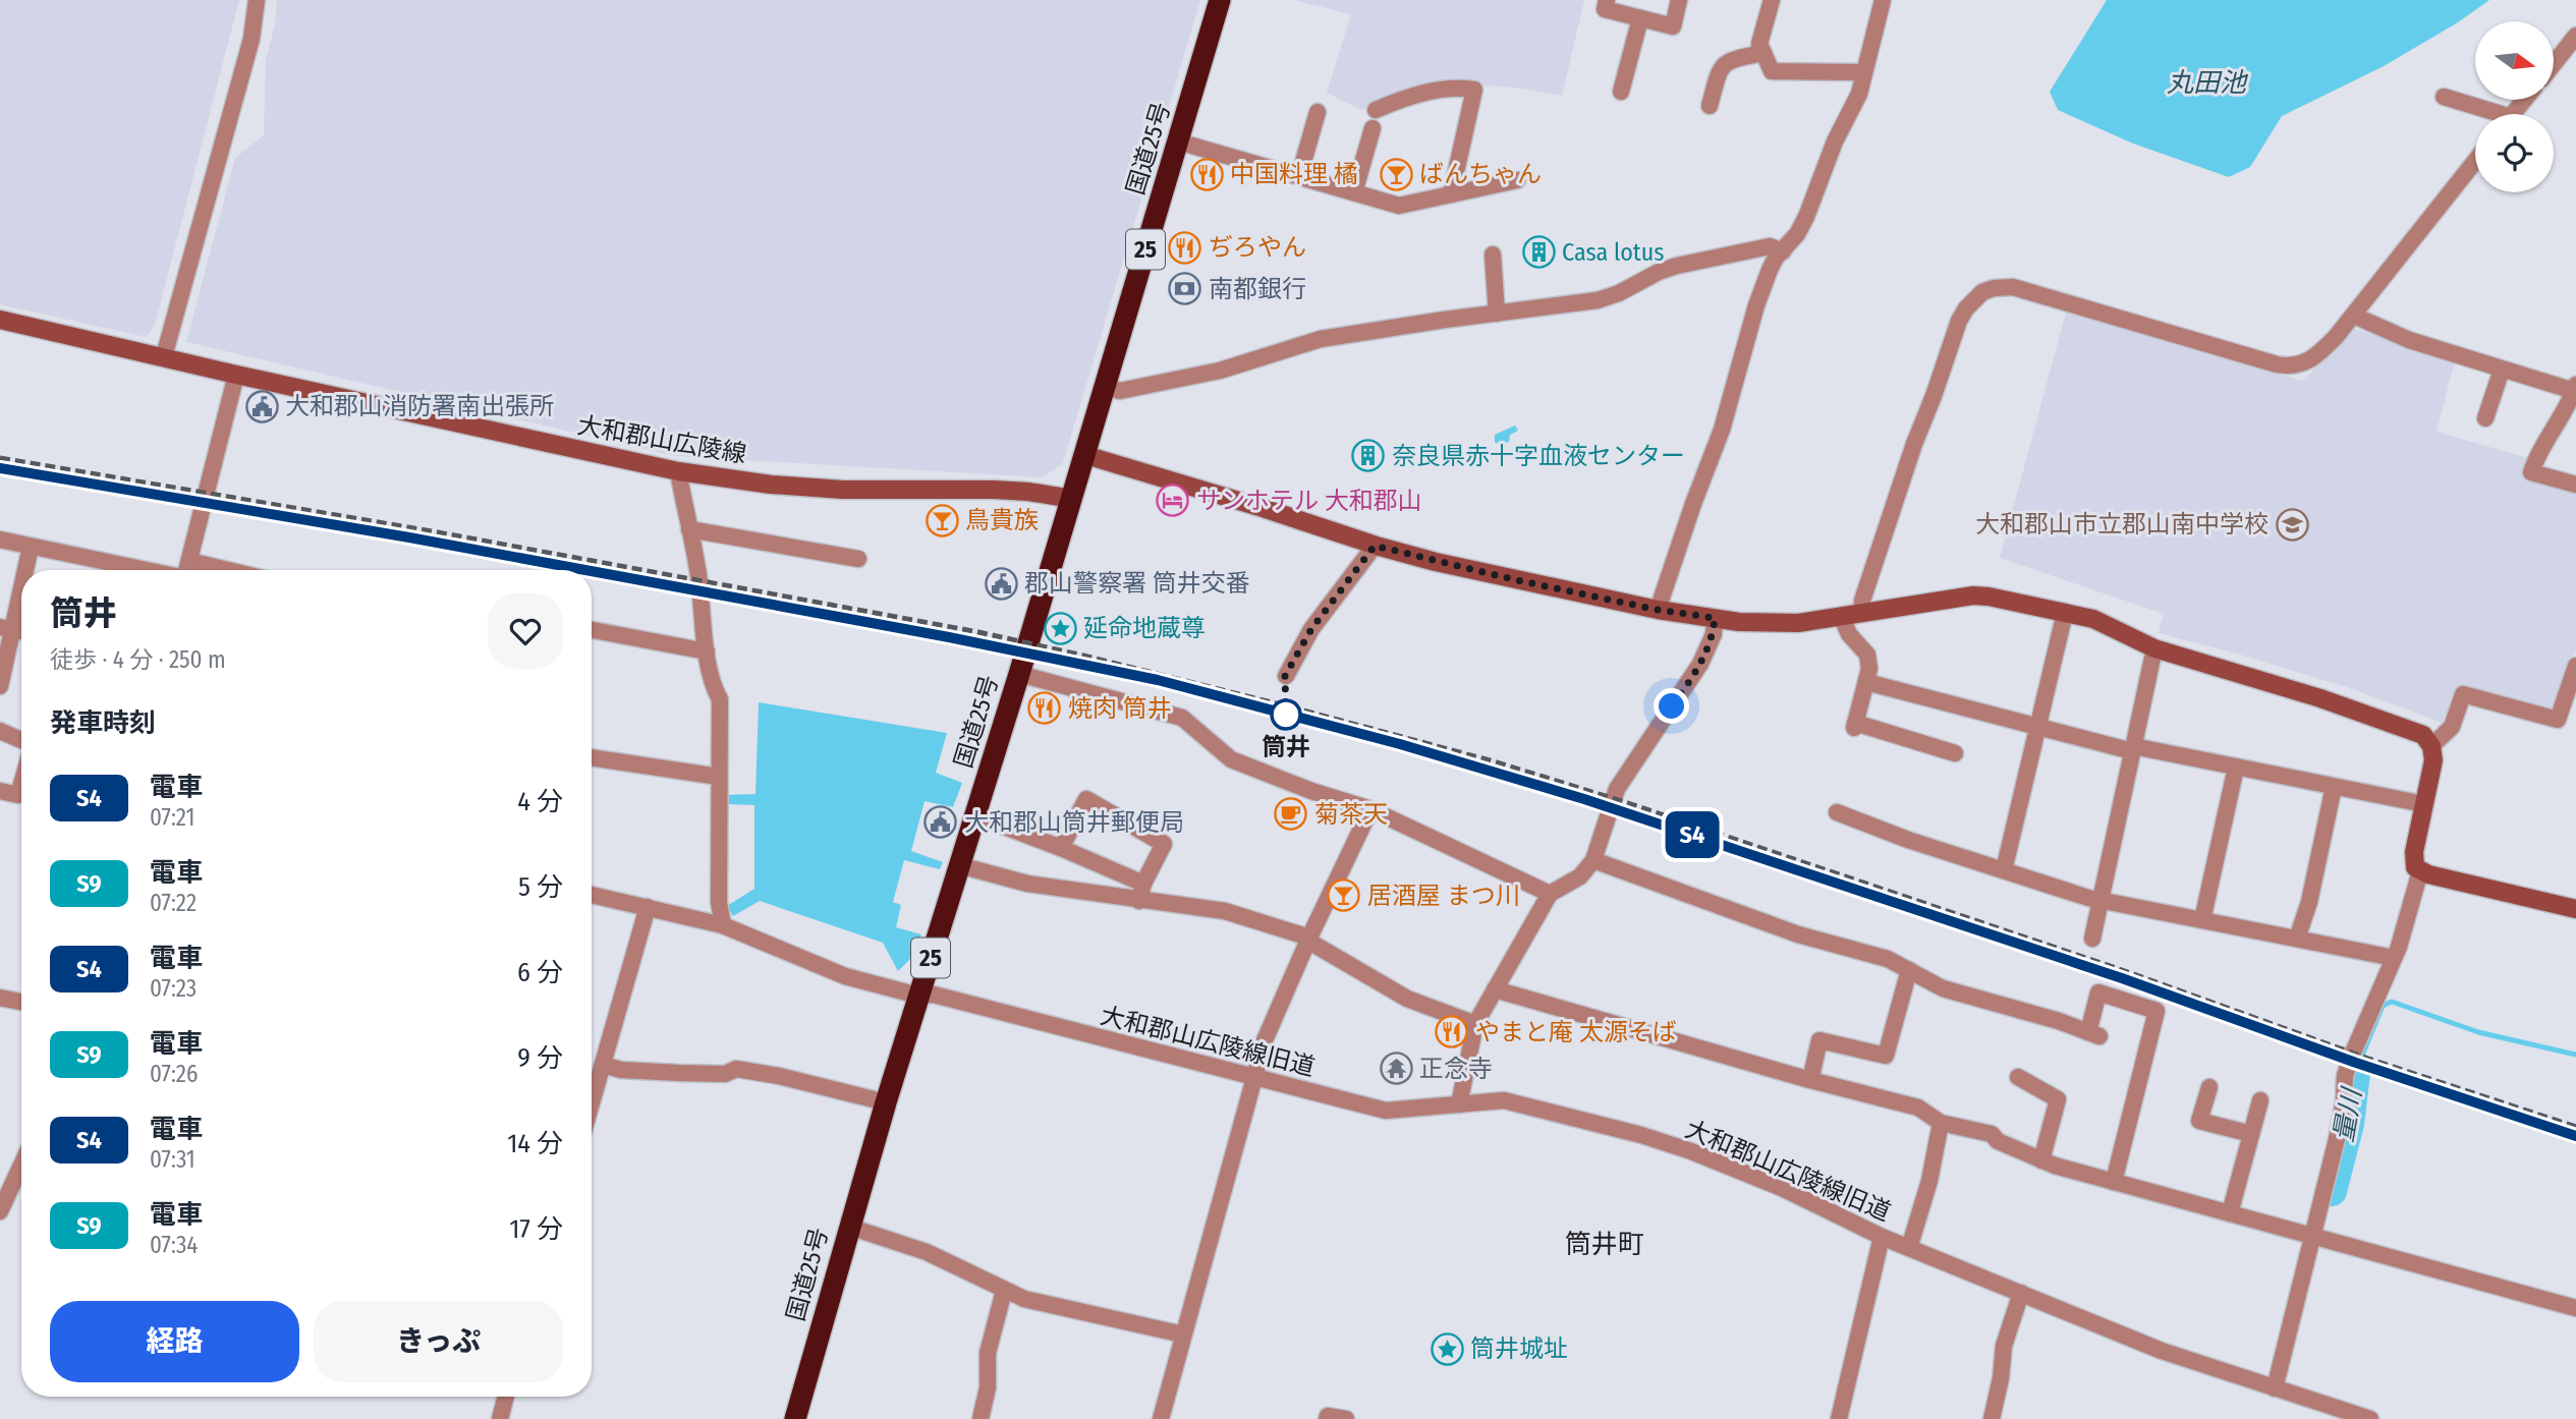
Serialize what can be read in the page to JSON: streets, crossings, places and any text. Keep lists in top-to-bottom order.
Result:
{
  "streets": {
    "highway": ["国道25号", "25"],
    "street": ["大和郡山広陵線", "大和郡山広陵線旧道"]
  },
  "crossings": [
    ["国道25号", "大和郡山広陵線"],
    ["国道25号", "大和郡山広陵線旧道"]
  ],
  "districts": ["筒井町"],
  "water": ["丸田池", "量川"],
  "places": {
    "restaurant": [
      "中国料理 橘",
      "ぢろやん",
      "焼肉 筒井",
      "やまと庵 太源そば"
    ],
    "bar": ["ばんちゃん", "鳥貴族", "居酒屋 まつ川"],
    "building": ["Casa lotus", "奈良県赤十字血液センター"],
    "bank": ["南都銀行"],
    "public building": ["大和郡山消防署南出張所", "郡山警察署 筒井交番", "大和郡山筒井郵便局"],
    "hotel": ["サンホテル 大和郡山"],
    "school or university": ["大和郡山市立郡山南中学校"],
    "place": ["延命地蔵尊", "筒井城址"],
    "other": ["筒井"],
    "cafe": ["菊茶天"],
    "temple": ["正念寺"]
  },
  "north": "right",
  "page": {
    "on_map": "S4",
    "heading": [
      ["筒井", "徒歩 · 4 分 · 250 m"],
      "発車時刻"
    ],
    "list": [
      {
        "mark": "S4",
        "name": "電車",
        "note": "07:21",
        "value": "4 分"
      },
      {
        "mark": "S9",
        "name": "電車",
        "note": "07:22",
        "value": "5 分"
      },
      {
        "mark": "S4",
        "name": "電車",
        "note": "07:23",
        "value": "6 分"
      },
      {
        "mark": "S9",
        "name": "電車",
        "note": "07:26",
        "value": "9 分"
      },
      {
        "mark": "S4",
        "name": "電車",
        "note": "07:31",
        "value": "14 分"
      },
      {
        "mark": "S9",
        "name": "電車",
        "note": "07:34",
        "value": "17 分"
      }
    ],
    "buttons": ["経路", "きっぷ"]
  }
}
